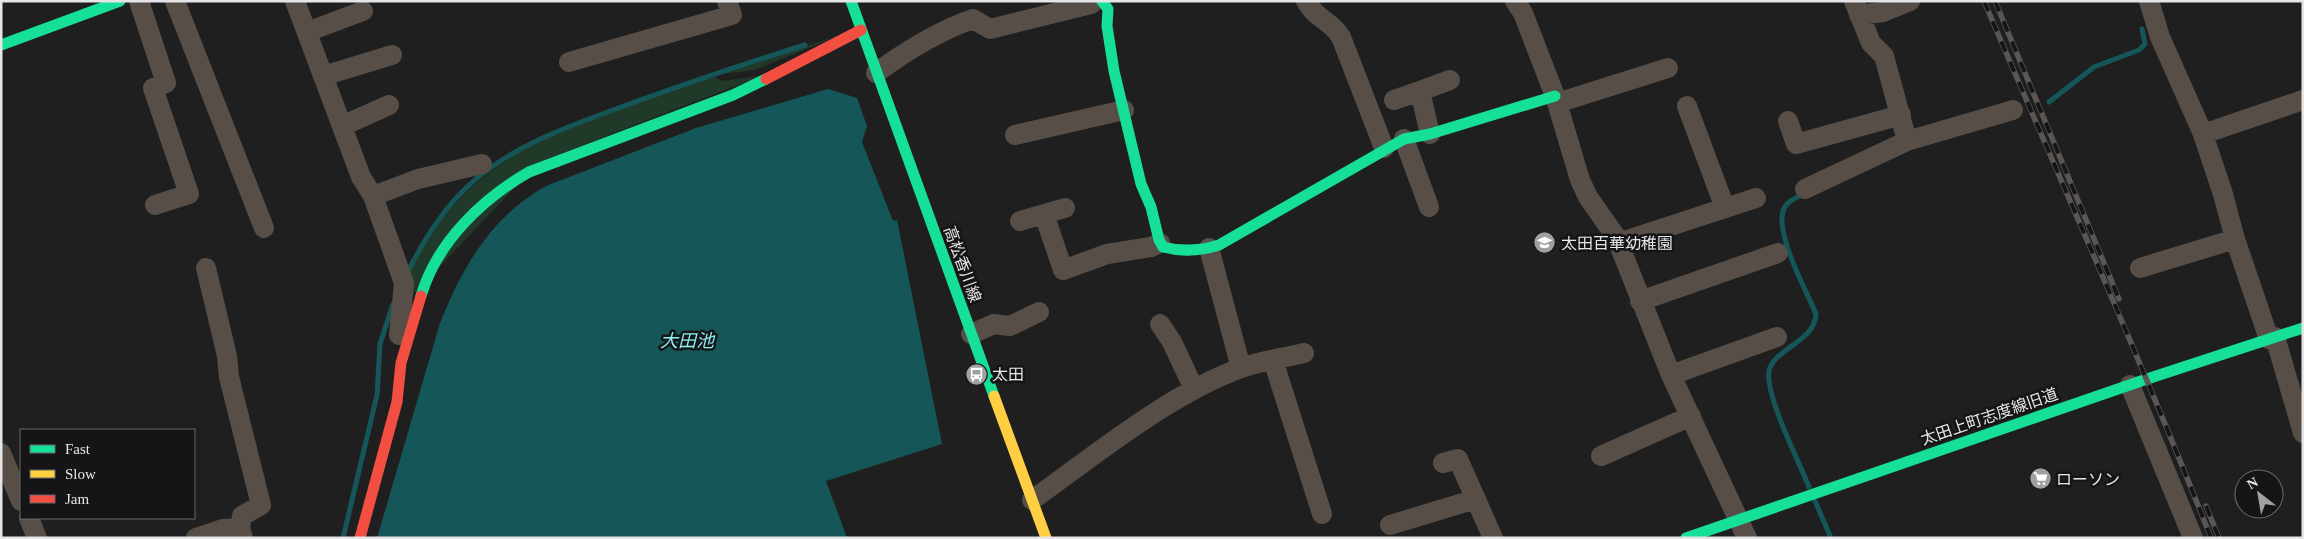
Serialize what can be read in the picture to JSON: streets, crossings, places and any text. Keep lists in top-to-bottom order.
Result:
{
  "streets": {
    "street": ["高松香川線", "太田上町志度線旧道"]
  },
  "water": ["大田池"],
  "places": {
    "school or university": ["太田百華幼稚園"],
    "bus stop": ["太田"],
    "supermarket": ["ローソン"]
  },
  "legend": ["Fast", "Slow", "Jam"],
  "north": "top left"
}
